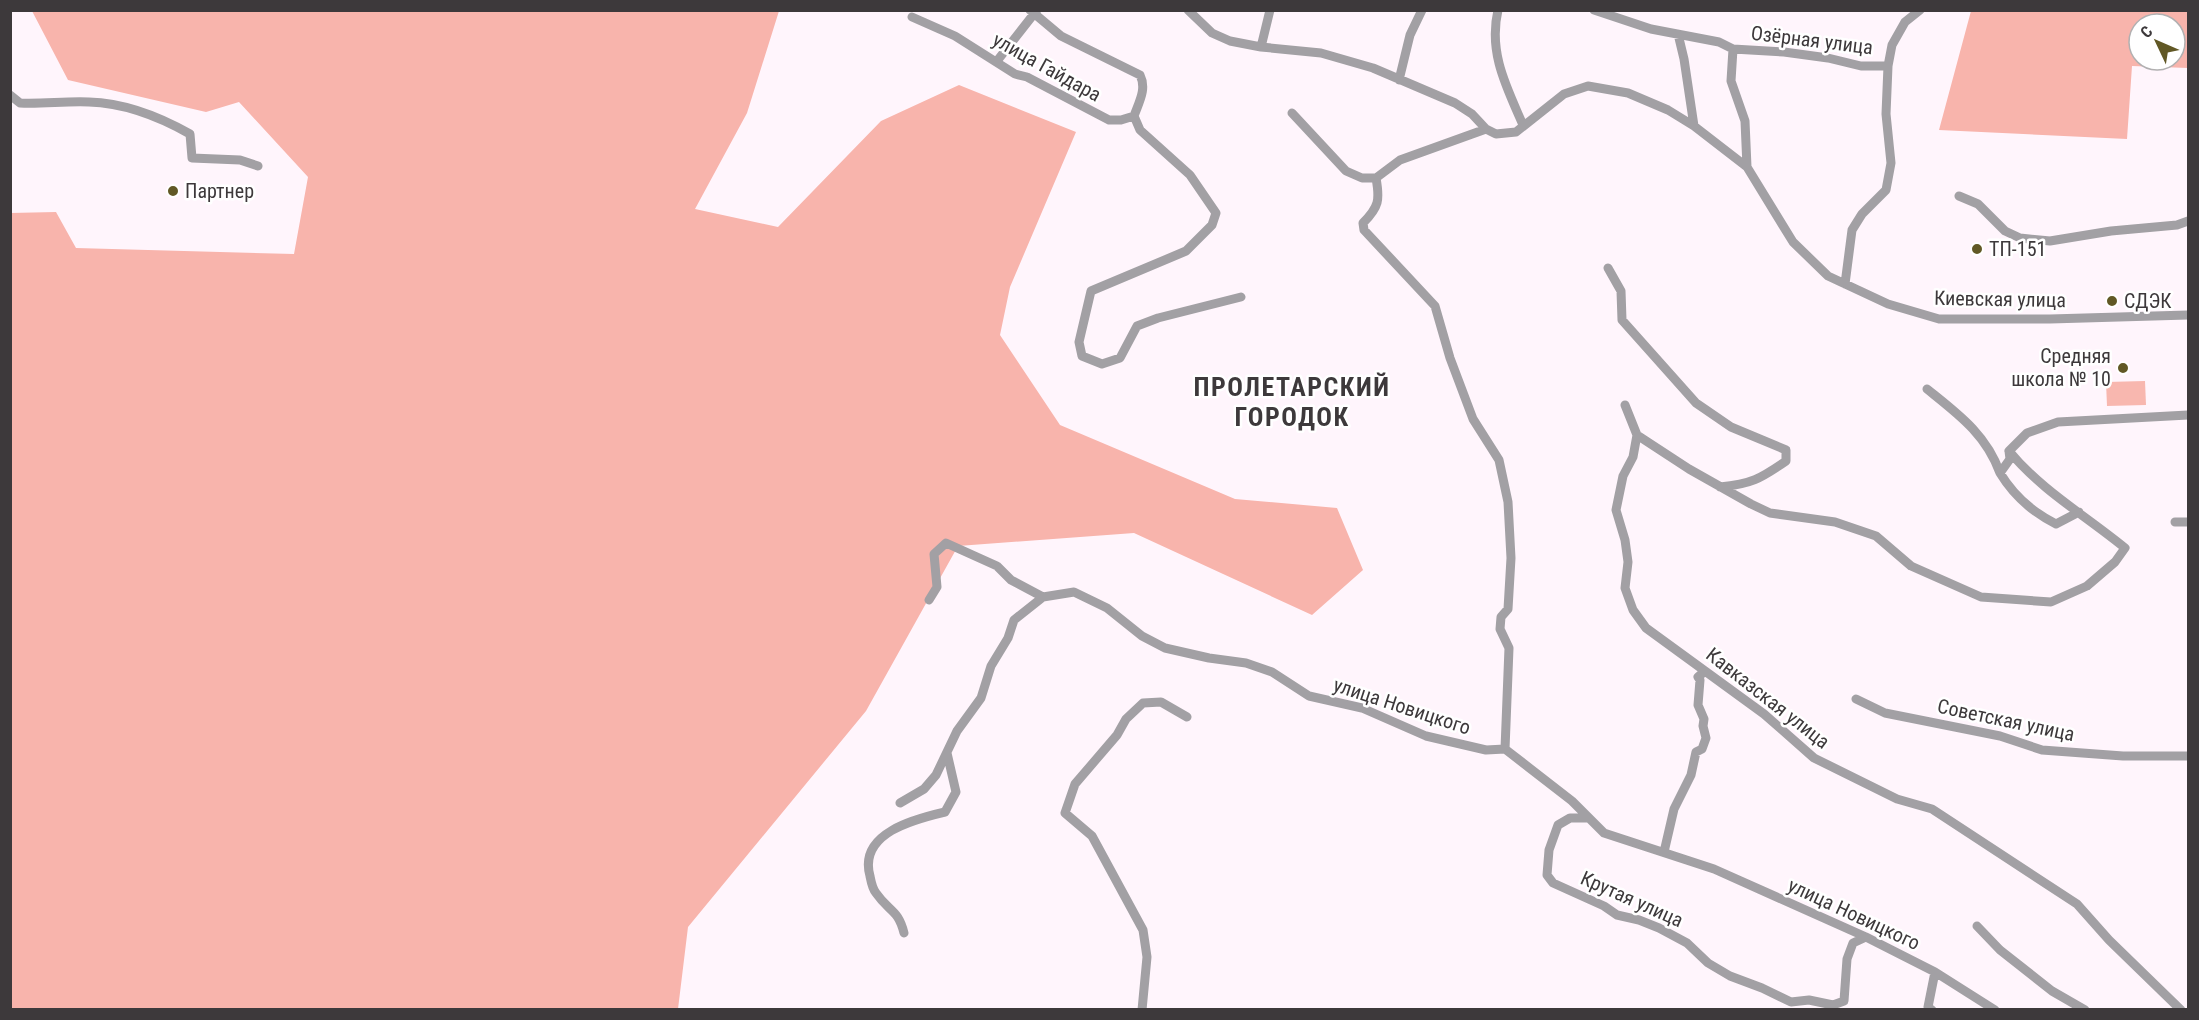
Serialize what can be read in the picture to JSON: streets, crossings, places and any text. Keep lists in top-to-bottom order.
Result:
{
  "streets": {
    "street": [
      "Озёрная улица",
      "улица Гайдара",
      "Киевская улица",
      "Кавказская улица",
      "улица Новицкого",
      "Советская улица",
      "Крутая улица"
    ]
  },
  "crossings": [
    ["улица Новицкого", "Крутая улица"]
  ],
  "districts": ["ПРОЛЕТАРСКИЙ ГОРОДОК"],
  "places": [
    "Партнер",
    "ТП-151",
    "СДЭК",
    "Средняя школа № 10"
  ],
  "north": "top left"
}
